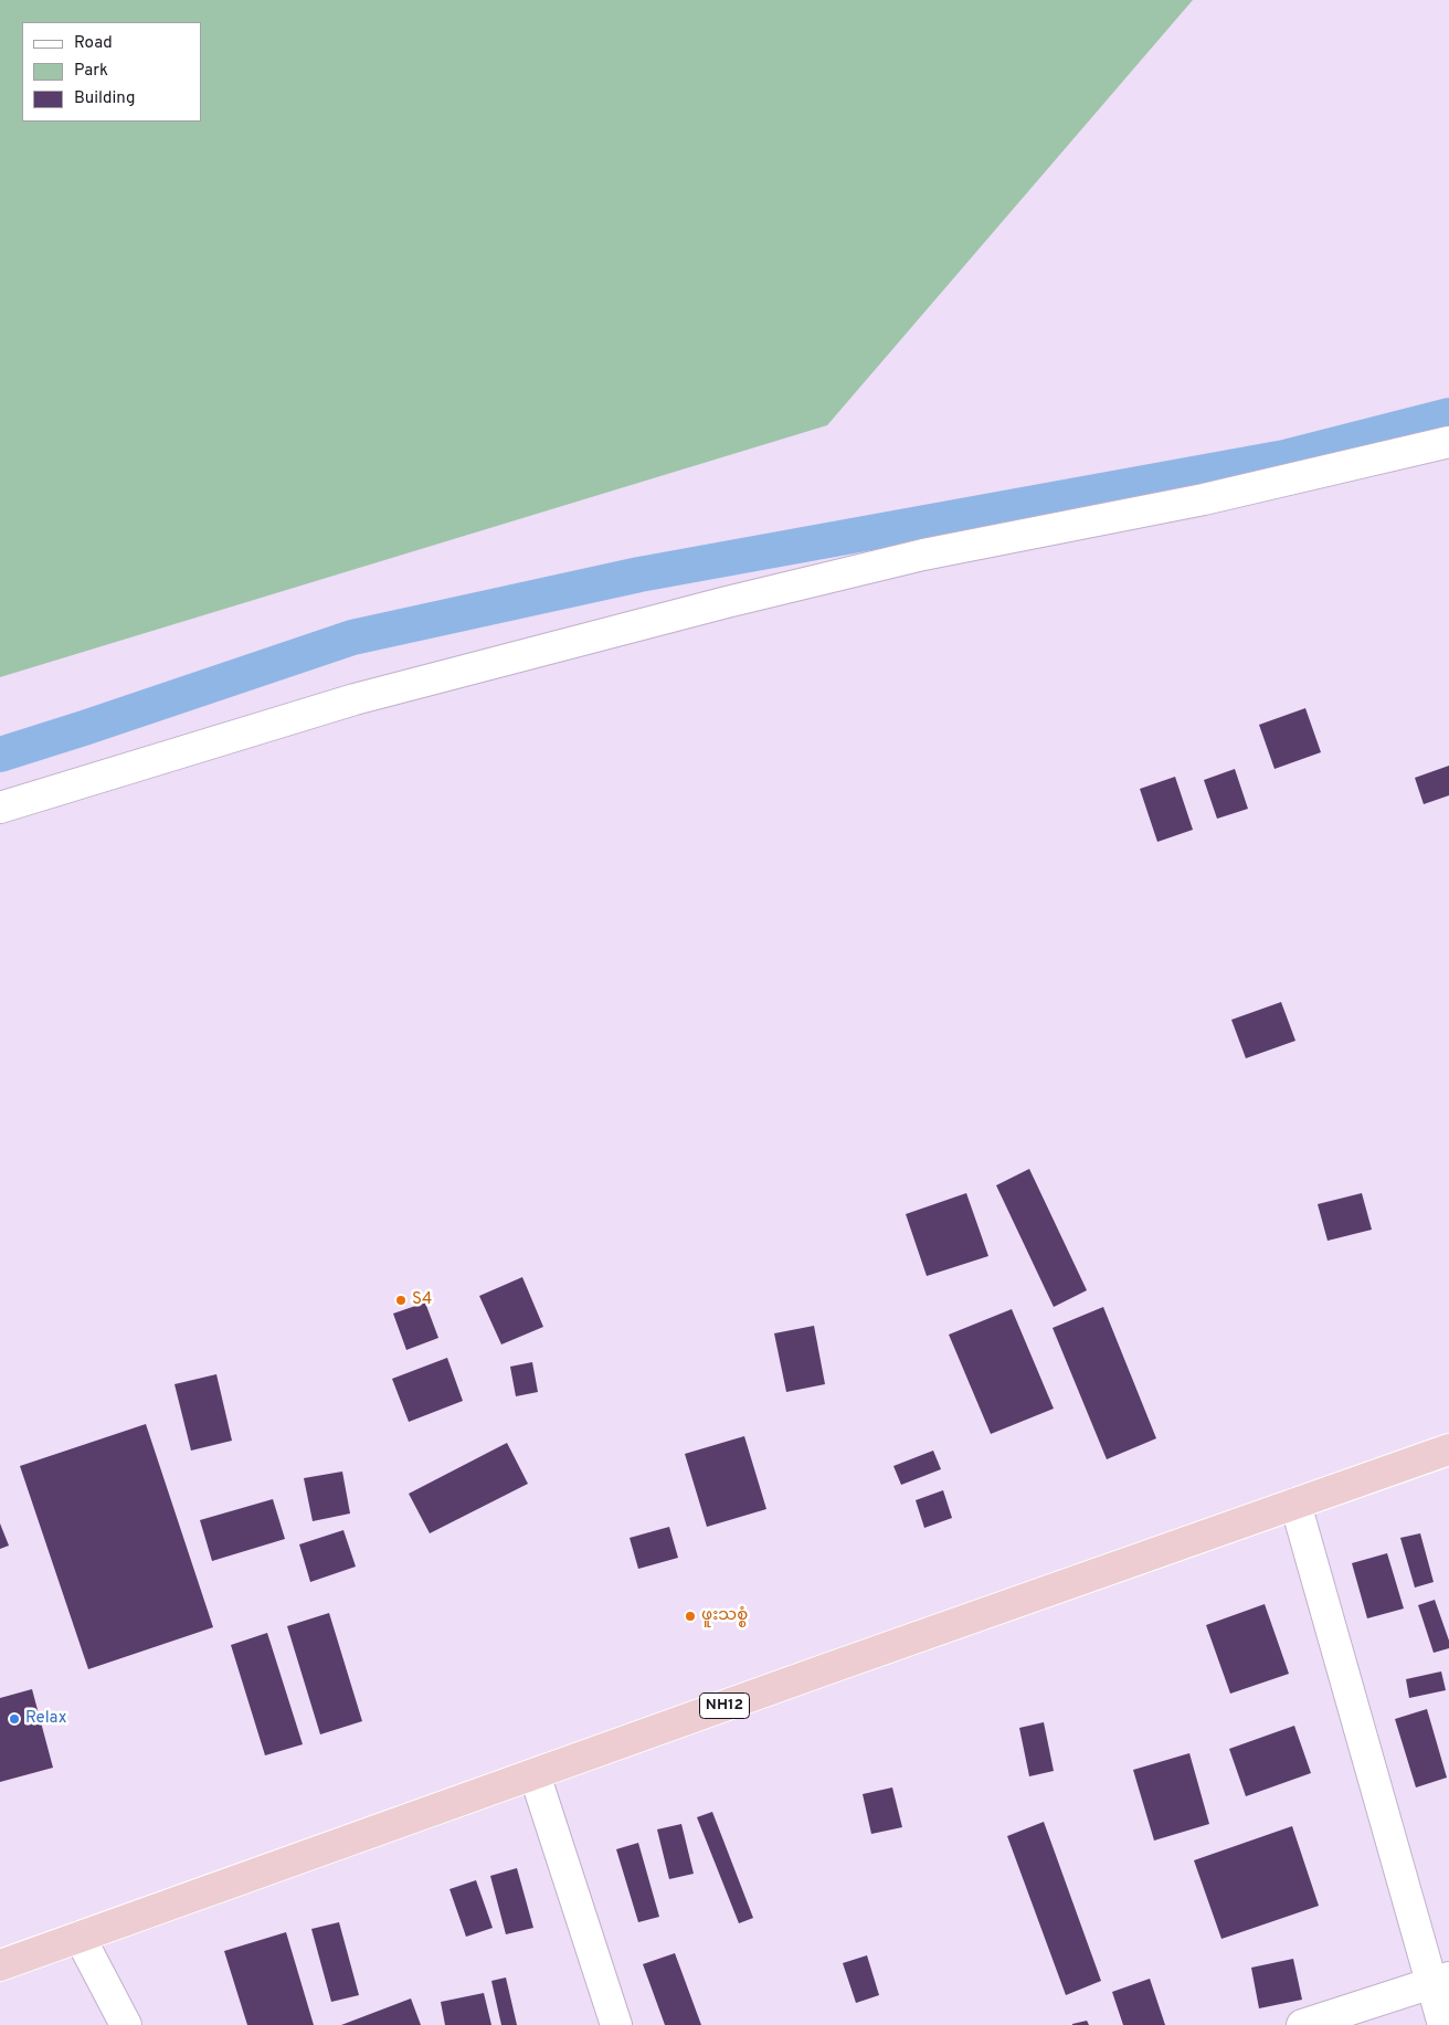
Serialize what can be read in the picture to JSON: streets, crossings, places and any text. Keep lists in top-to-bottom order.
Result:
{
  "streets": {
    "highway": ["NH12"]
  },
  "places": ["S4", "ဖူးသစ္စံ", "Relax"],
  "legend": ["Road", "Park", "Building"]
}
